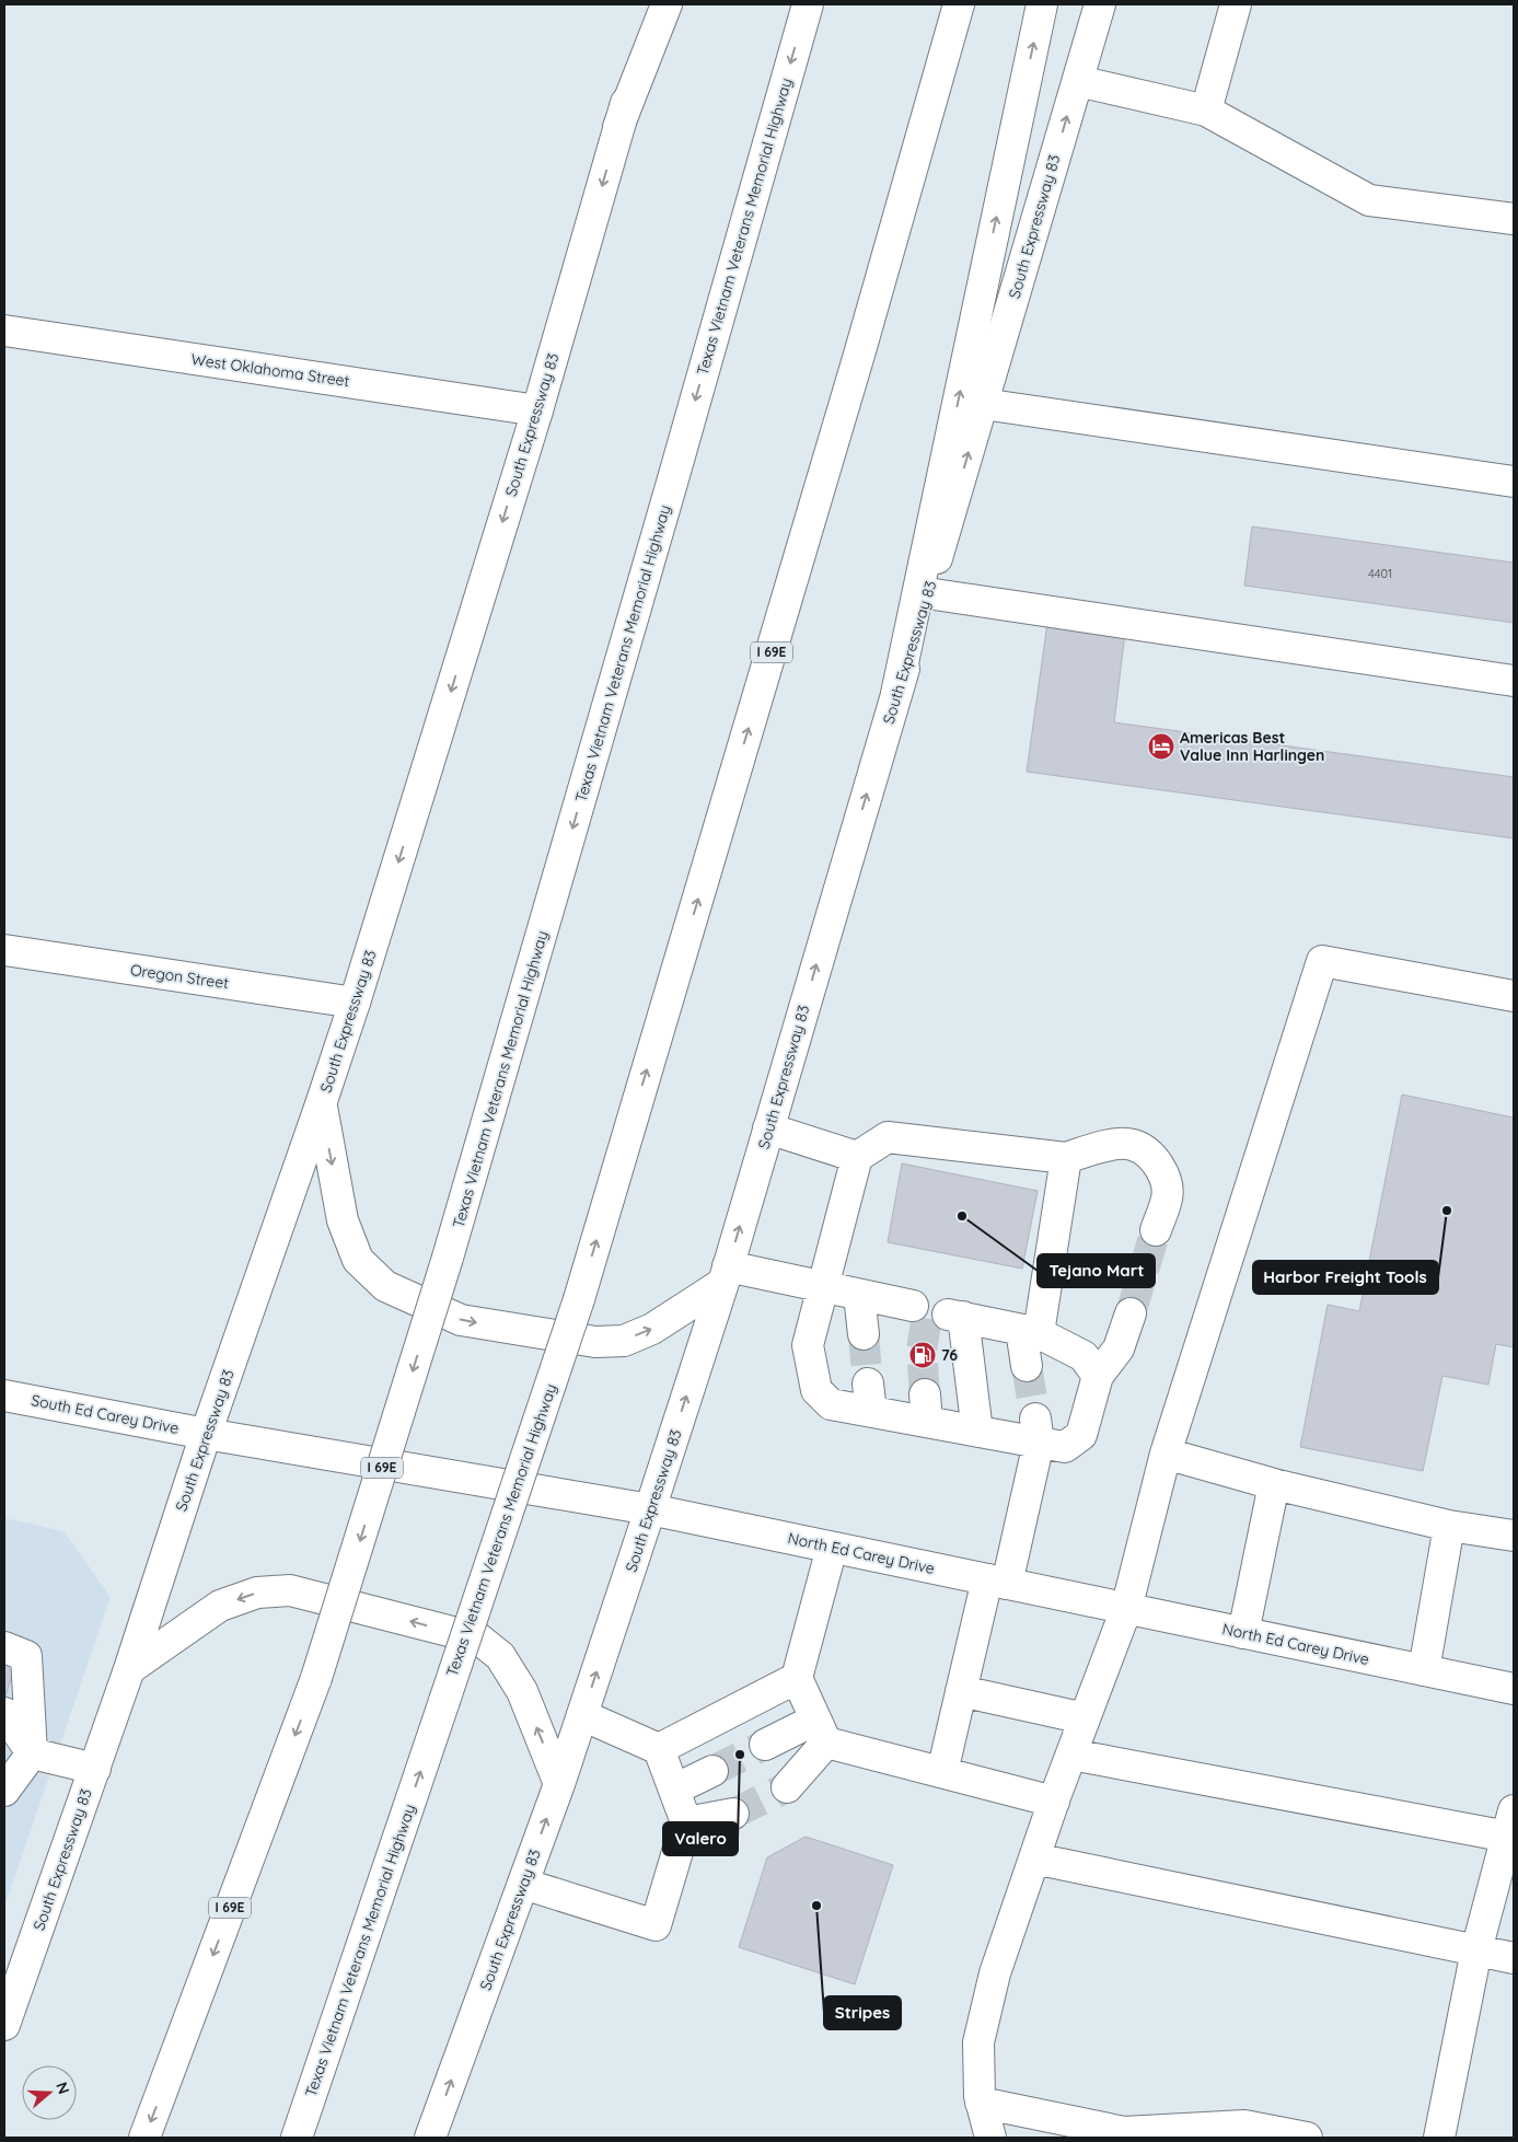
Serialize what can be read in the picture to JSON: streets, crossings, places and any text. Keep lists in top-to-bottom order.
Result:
{
  "streets": {
    "main road": [
      "Texas Vietnam Veterans Memorial Highway",
      "South Expressway 83",
      "West Oklahoma Street",
      "I 69E",
      "Oregon Street",
      "South Ed Carey Drive",
      "North Ed Carey Drive"
    ]
  },
  "crossings": [
    ["South Expressway 83", "West Oklahoma Street"],
    ["South Expressway 83", "Oregon Street"],
    ["South Expressway 83", "South Ed Carey Drive"],
    ["South Expressway 83", "North Ed Carey Drive"],
    ["South Ed Carey Drive", "North Ed Carey Drive"]
  ],
  "places": {
    "hotel": ["Americas Best Value Inn Harlingen"],
    "other": [
      "Harbor Freight Tools",
      "Tejano Mart",
      "Valero",
      "Stripes"
    ],
    "fuel station": ["76"]
  },
  "house_numbers": ["4401"],
  "north": "right"
}
